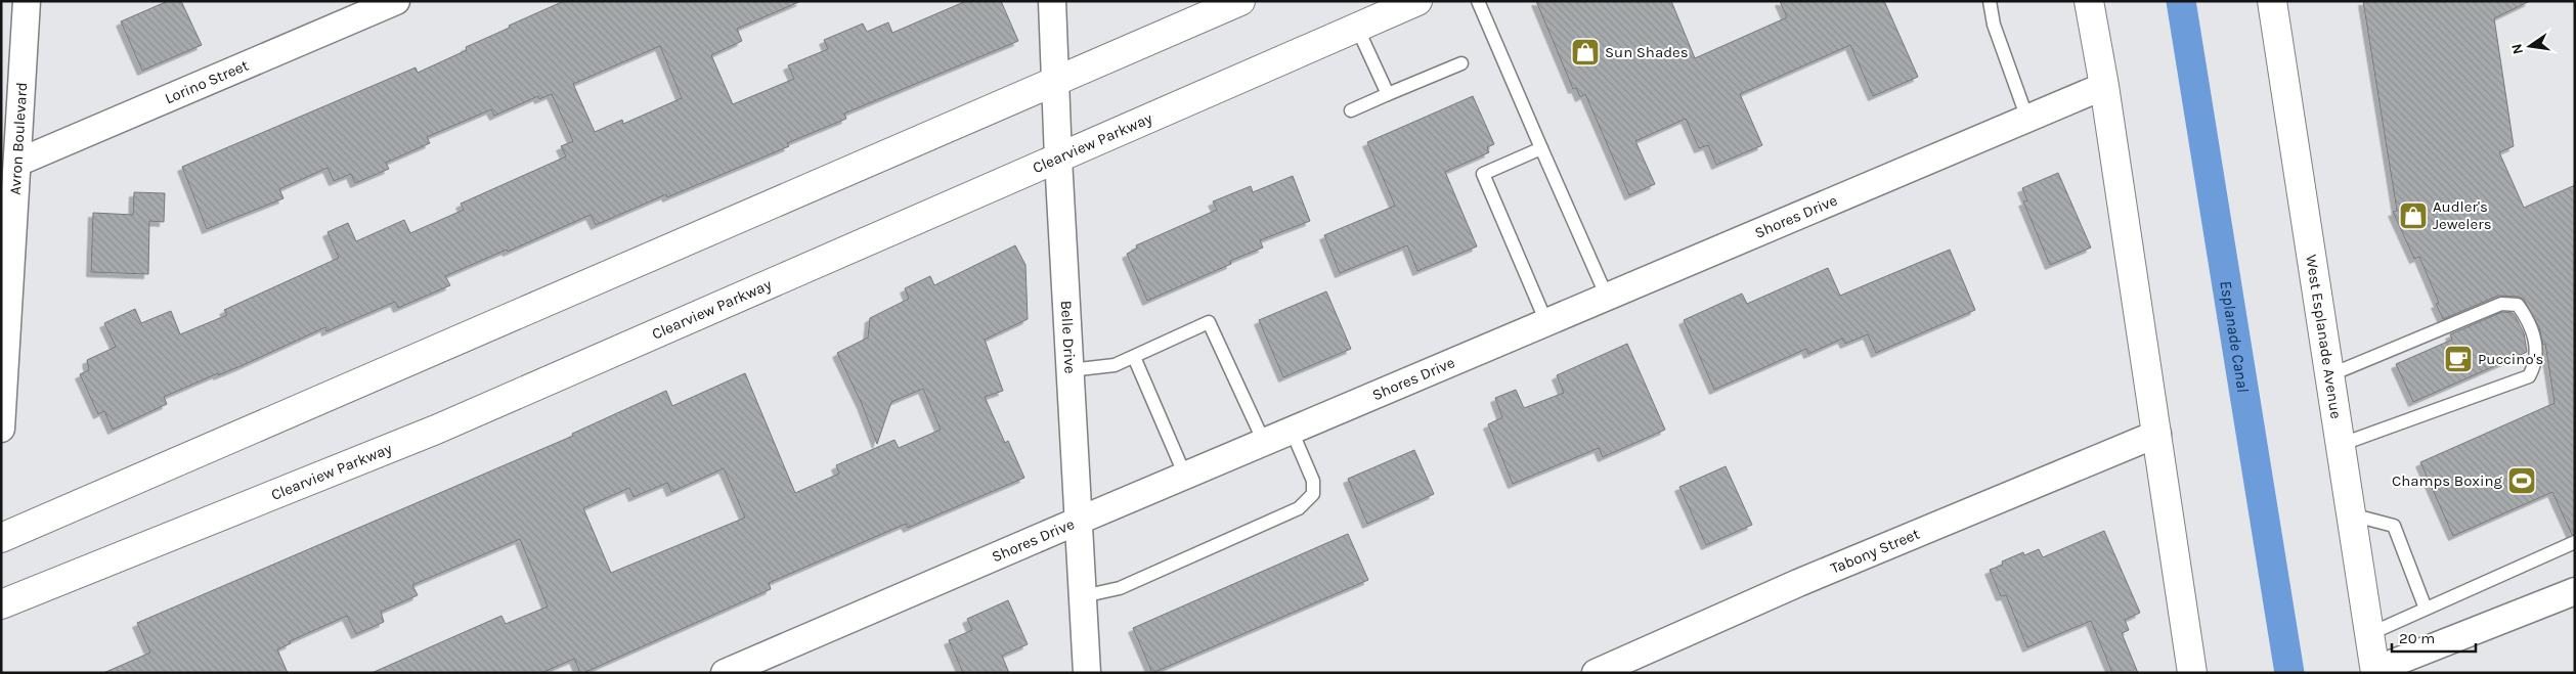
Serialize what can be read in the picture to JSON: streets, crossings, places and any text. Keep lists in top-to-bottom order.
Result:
{
  "streets": {
    "street": [
      "Lorino Street",
      "Avron Boulevard",
      "Clearview Parkway",
      "Shores Drive",
      "Belle Drive",
      "West Esplanade Avenue",
      "Tabony Street"
    ]
  },
  "crossings": [
    ["Lorino Street", "Avron Boulevard"],
    ["Clearview Parkway", "Belle Drive"],
    ["Shores Drive", "Belle Drive"]
  ],
  "water": ["Esplanade Canal"],
  "places": {
    "shop": ["Sun Shades", "Audler's Jewelers"],
    "cafe": ["Puccino's"],
    "sports": ["Champs Boxing"]
  },
  "scale_bar": "20 m",
  "north": "left"
}
